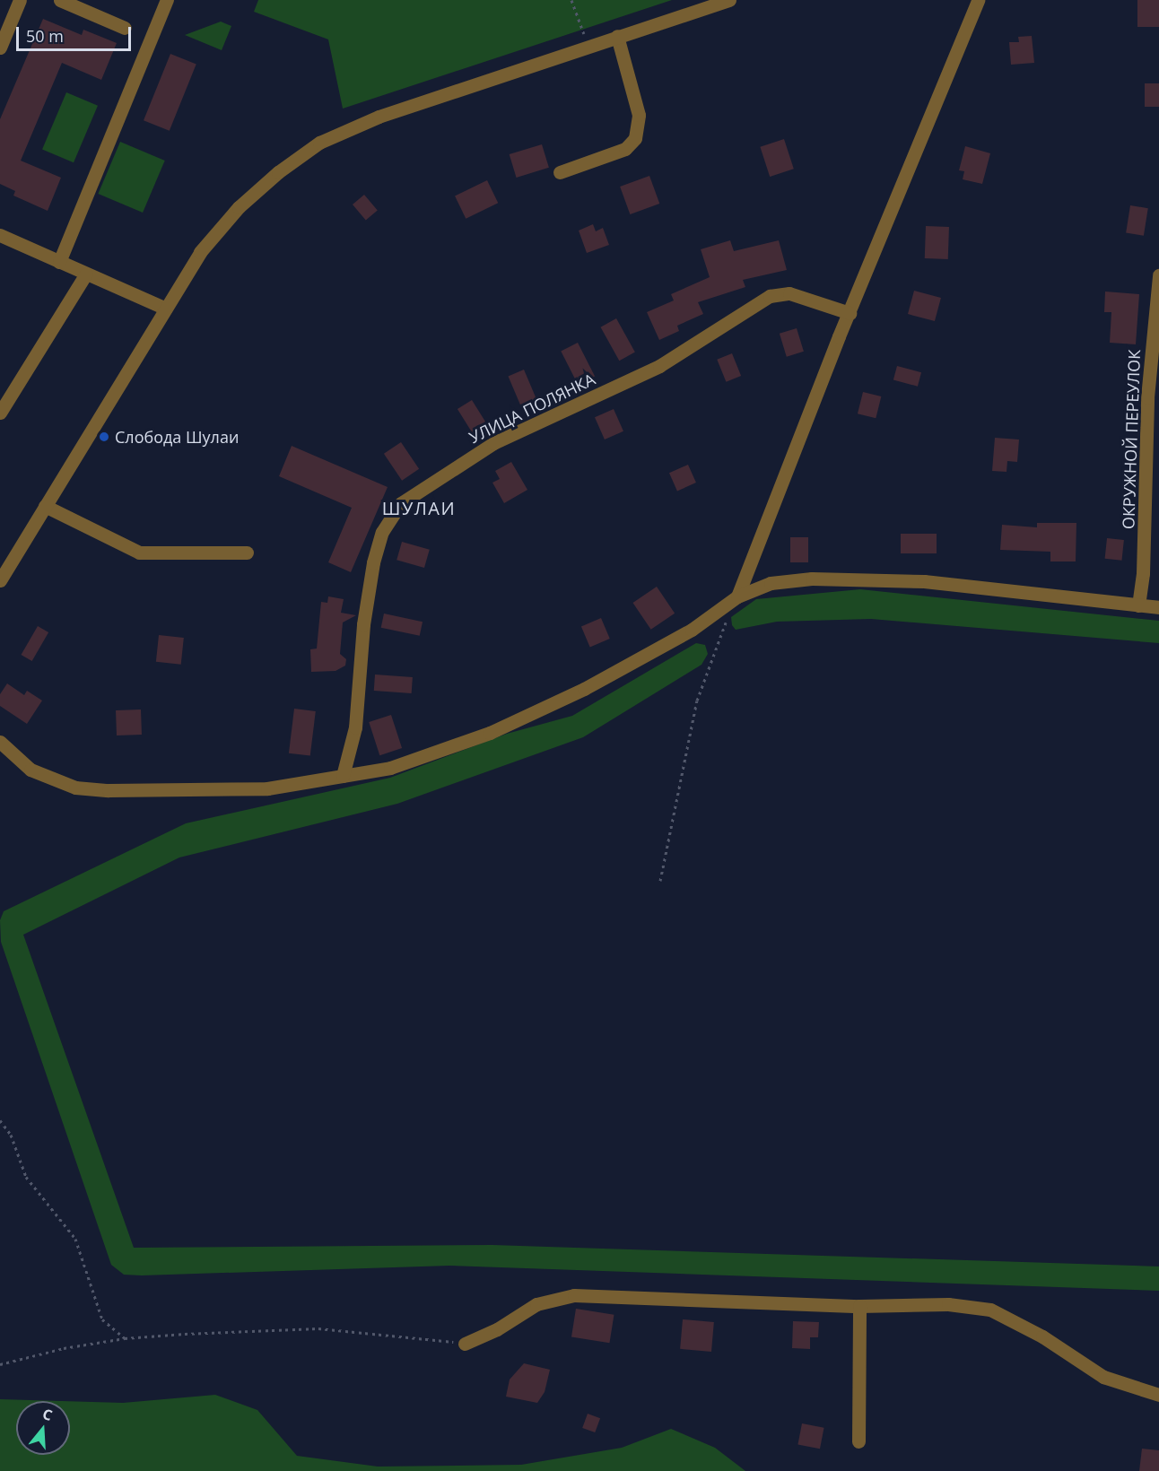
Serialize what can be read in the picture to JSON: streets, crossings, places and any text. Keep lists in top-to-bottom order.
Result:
{
  "streets": {
    "street": ["УЛИЦА ПОЛЯНКА", "ОКРУЖНОЙ ПЕРЕУЛОК"]
  },
  "districts": ["ШУЛАИ"],
  "places": ["Слобода Шулаи"],
  "scale_bar": "50 m",
  "north": "top"
}
